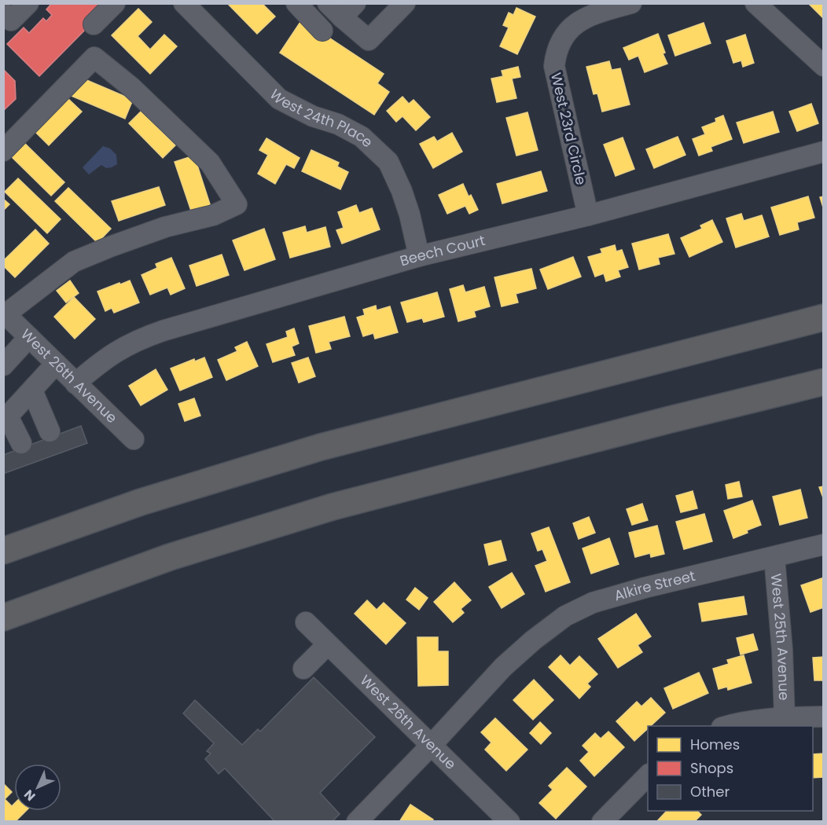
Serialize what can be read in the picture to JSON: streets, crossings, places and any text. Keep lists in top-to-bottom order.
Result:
{
  "streets": {
    "street": [
      "West 24th Place",
      "West 23rd Circle",
      "Beech Court",
      "West 26th Avenue",
      "Alkire Street",
      "West 25th Avenue"
    ]
  },
  "crossings": [
    ["West 24th Place", "Beech Court"],
    ["West 23rd Circle", "Beech Court"],
    ["Beech Court", "West 26th Avenue"],
    ["West 26th Avenue", "Alkire Street"],
    ["Alkire Street", "West 25th Avenue"]
  ],
  "legend": ["Homes", "Shops", "Other"],
  "north": "bottom left"
}
